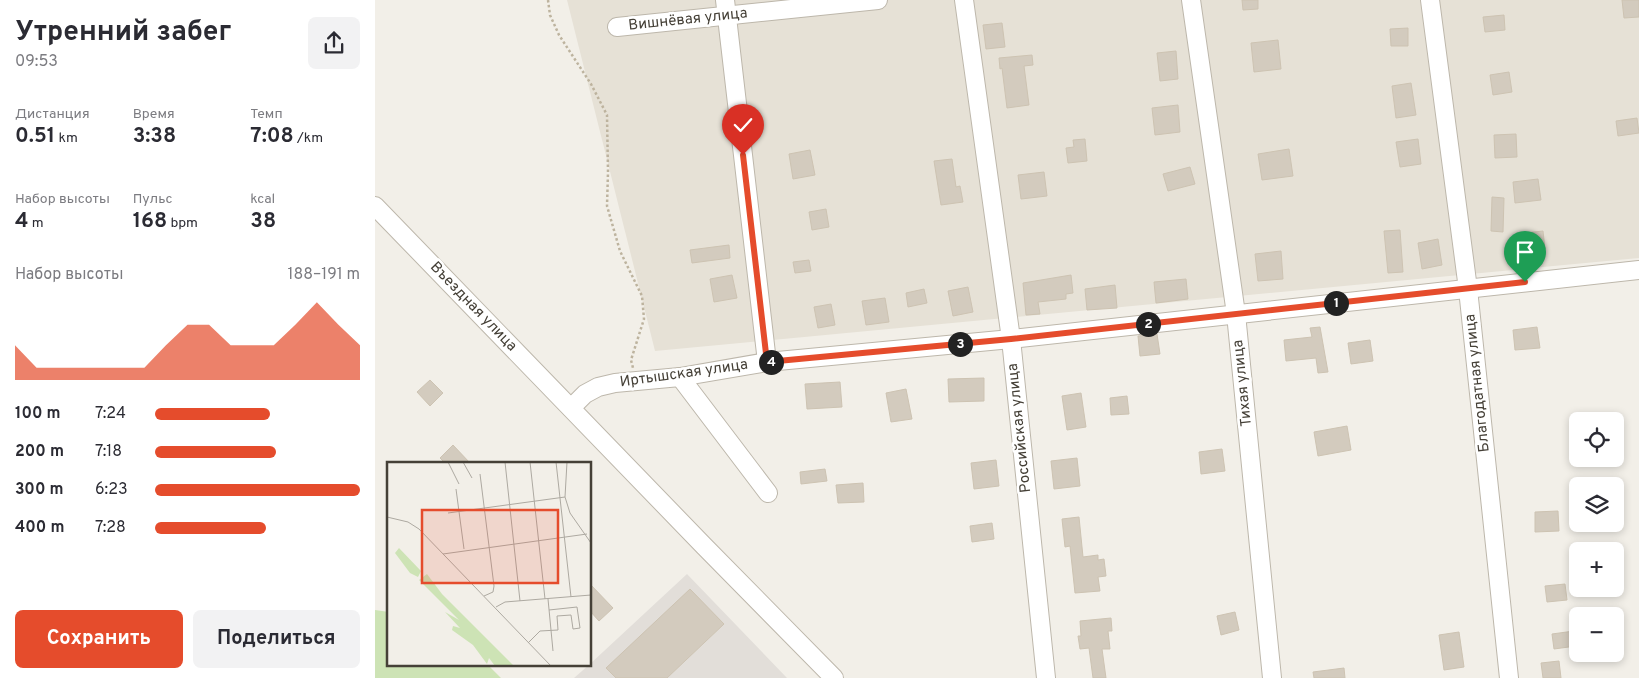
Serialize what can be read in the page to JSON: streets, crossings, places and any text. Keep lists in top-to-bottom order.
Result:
{
  "streets": {
    "street": [
      "Вишнёвая улица",
      "Въездная улица",
      "Иртышская улица",
      "Тихая улица",
      "Благодатная улица",
      "Российская улица"
    ]
  },
  "crossings": [
    ["Въездная улица", "Иртышская улица"],
    ["Иртышская улица", "Тихая улица"],
    ["Иртышская улица", "Благодатная улица"],
    ["Иртышская улица", "Российская улица"]
  ],
  "page": {
    "heading": ["Утренний забег", "09:53"],
    "stats": [
      ["Дистанция", "0.51 km"],
      ["Время", "3:38"],
      ["Темп", "7:08 /km"],
      ["Набор высоты", "4 m"],
      ["Пульс", "168 bpm"],
      ["kcal", "38"]
    ],
    "chart": ["Набор высоты", "188–191 m"],
    "pins": [
      "1",
      "2",
      "3",
      "4"
    ],
    "list": [
      {
        "name": "100 m",
        "note": "7:24"
      },
      {
        "name": "200 m",
        "note": "7:18"
      },
      {
        "name": "300 m",
        "note": "6:23"
      },
      {
        "name": "400 m",
        "note": "7:28"
      }
    ],
    "map_buttons": ["+", "−"],
    "buttons": ["Сохранить", "Поделиться"]
  }
}
